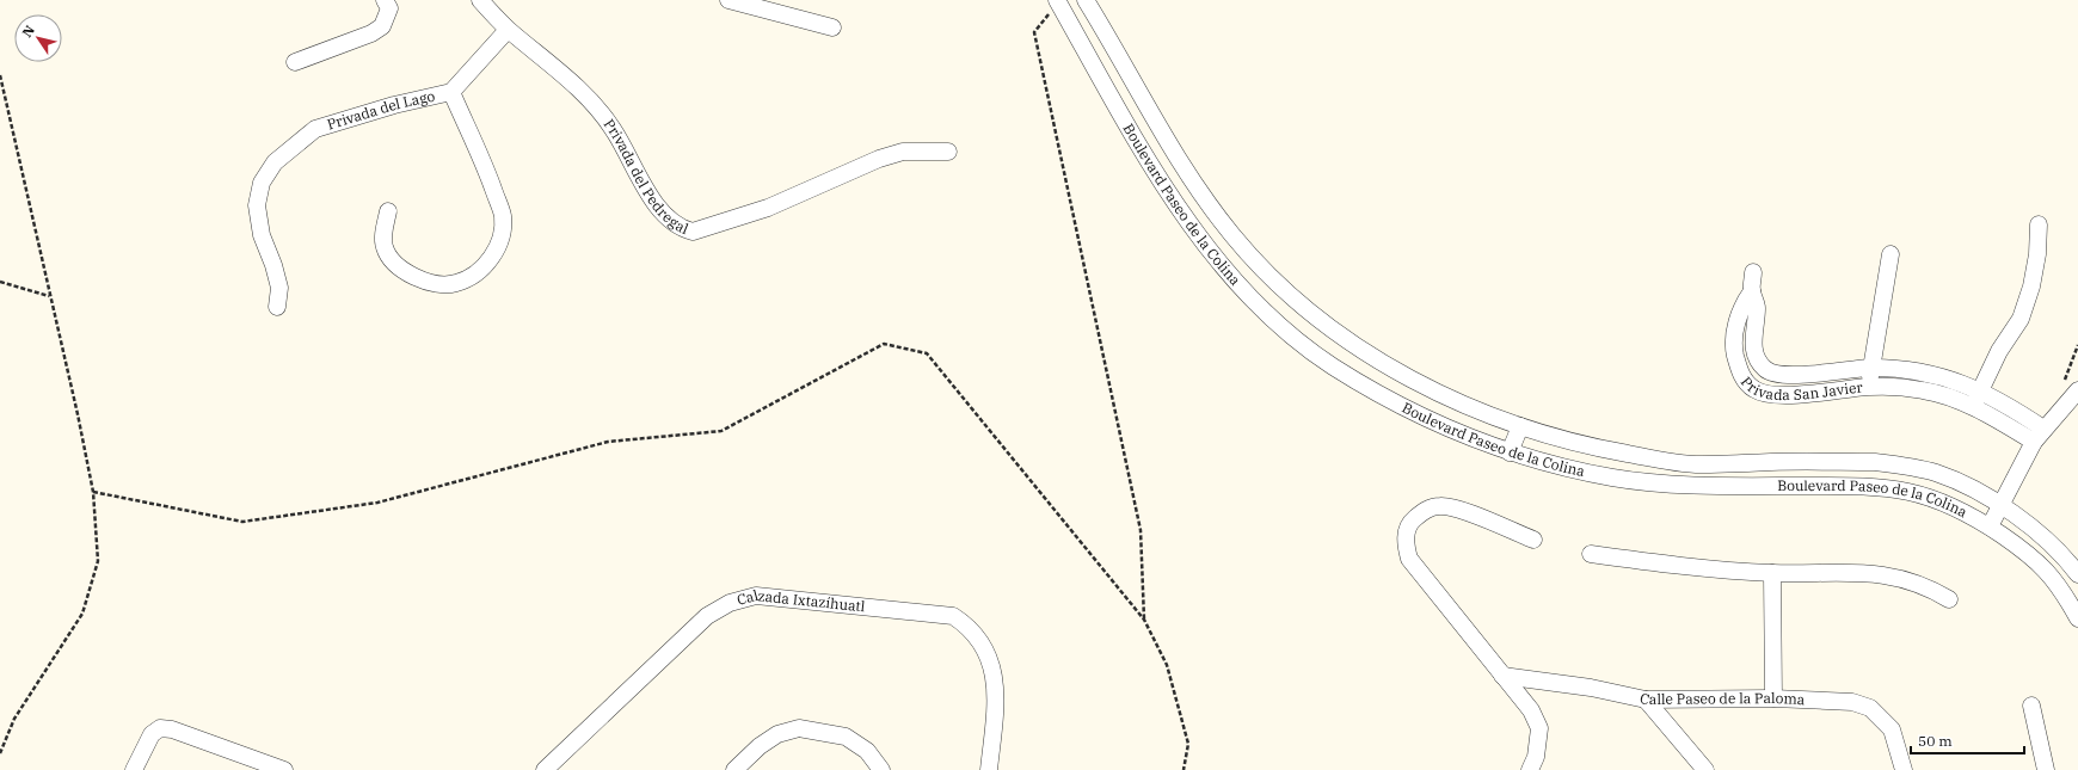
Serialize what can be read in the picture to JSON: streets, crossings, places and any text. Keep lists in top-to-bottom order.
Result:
{
  "streets": {
    "street": [
      "Privada del Lago",
      "Privada del Pedregal",
      "Boulevard Paseo de la Colina",
      "Privada San Javier",
      "Calzada Ixtazíhuatl",
      "Calle Paseo de la Paloma"
    ]
  },
  "crossings": [
    ["Privada del Lago", "Privada del Pedregal"]
  ],
  "scale_bar": "50 m",
  "north": "top left"
}
